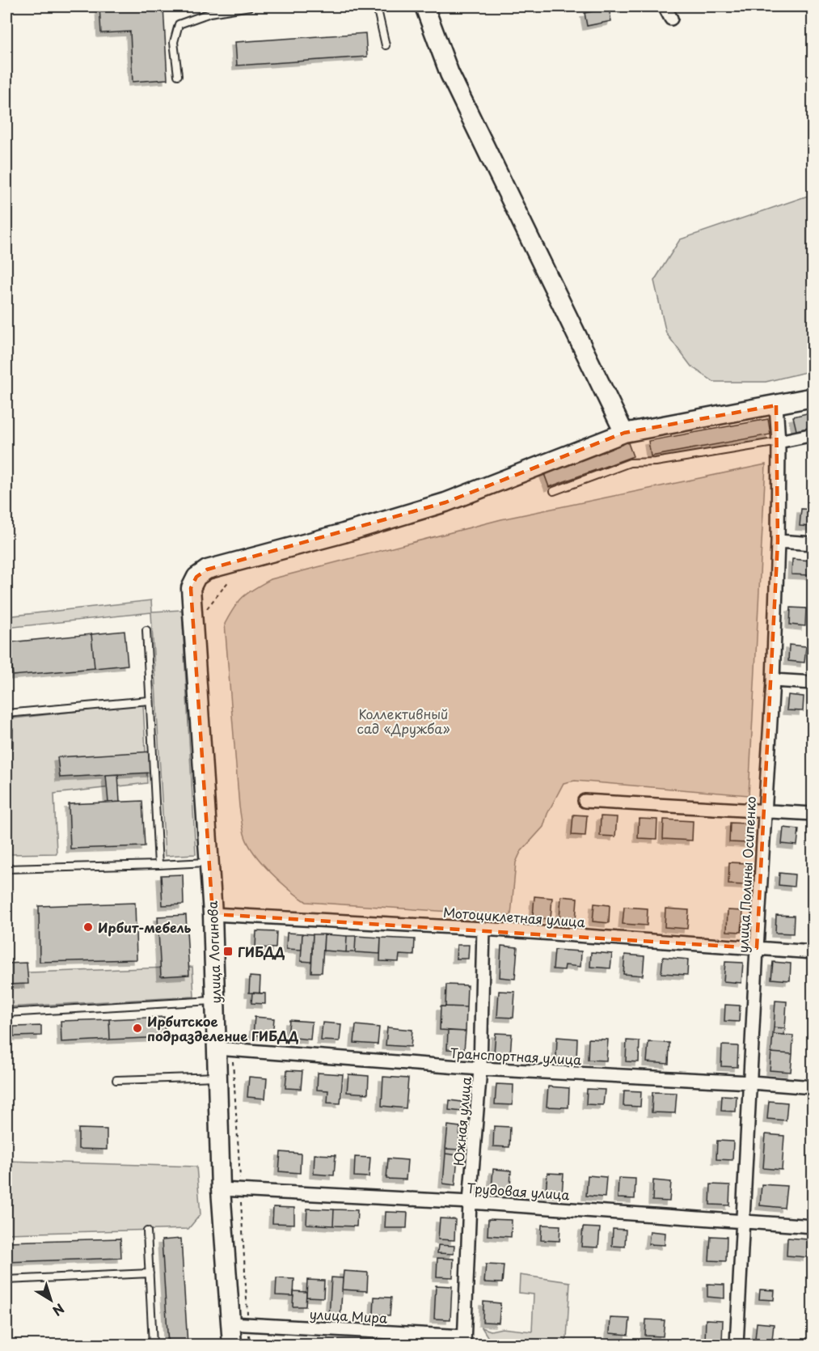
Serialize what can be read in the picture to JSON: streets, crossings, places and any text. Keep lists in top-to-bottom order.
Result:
{
  "streets": {
    "street": [
      "улица Полины Осипенко",
      "Мотоциклетная улица",
      "улица Логинова",
      "Транспортная улица",
      "Южная улица",
      "Трудовая улица",
      "улица Мира"
    ]
  },
  "crossings": [
    ["улица Полины Осипенко", "Мотоциклетная улица"],
    ["улица Полины Осипенко", "Транспортная улица"],
    ["улица Полины Осипенко", "Трудовая улица"],
    ["Мотоциклетная улица", "улица Логинова"],
    ["Мотоциклетная улица", "Южная улица"],
    ["улица Логинова", "Транспортная улица"],
    ["улица Логинова", "Трудовая улица"],
    ["улица Логинова", "улица Мира"],
    ["Транспортная улица", "Южная улица"],
    ["Южная улица", "Трудовая улица"],
    ["Южная улица", "улица Мира"]
  ],
  "parks": ["Коллективный сад «Дружба»"],
  "places": {
    "other": ["Ирбит-мебель", "Ирбитское подразделение ГИБДД"],
    "transit": ["ГИБДД"]
  },
  "north": "bottom right"
}
